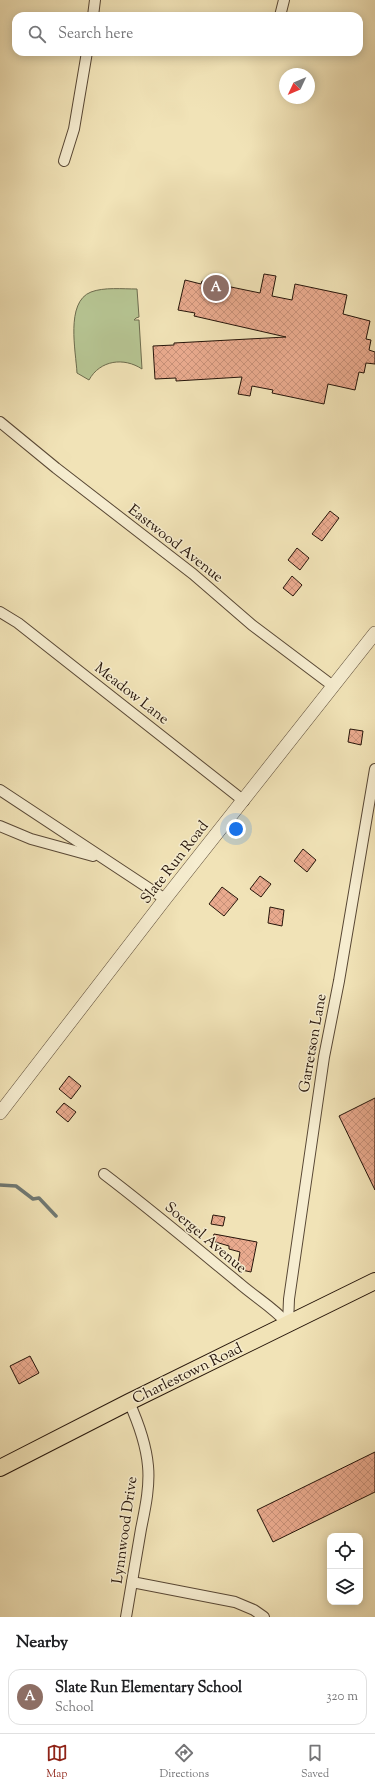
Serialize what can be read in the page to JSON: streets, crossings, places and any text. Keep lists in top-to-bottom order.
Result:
{
  "streets": {
    "main road": ["Charlestown Road"],
    "street": [
      "Eastwood Avenue",
      "Meadow Lane",
      "Slate Run Road",
      "Garretson Lane",
      "Soergel Avenue",
      "Lynnwood Drive"
    ]
  },
  "crossings": [
    ["Eastwood Avenue", "Slate Run Road"],
    ["Meadow Lane", "Slate Run Road"],
    ["Garretson Lane", "Soergel Avenue"],
    ["Garretson Lane", "Charlestown Road"],
    ["Soergel Avenue", "Charlestown Road"],
    ["Charlestown Road", "Lynnwood Drive"]
  ],
  "north": "bottom left",
  "page": {
    "search": "Search here",
    "pins": "A",
    "heading": "Nearby",
    "list": [
      {
        "mark": "A",
        "name": "Slate Run Elementary School",
        "note": "School",
        "value": "320 m"
      }
    ],
    "nav": ["Map", "Directions", "Saved"]
  }
}
